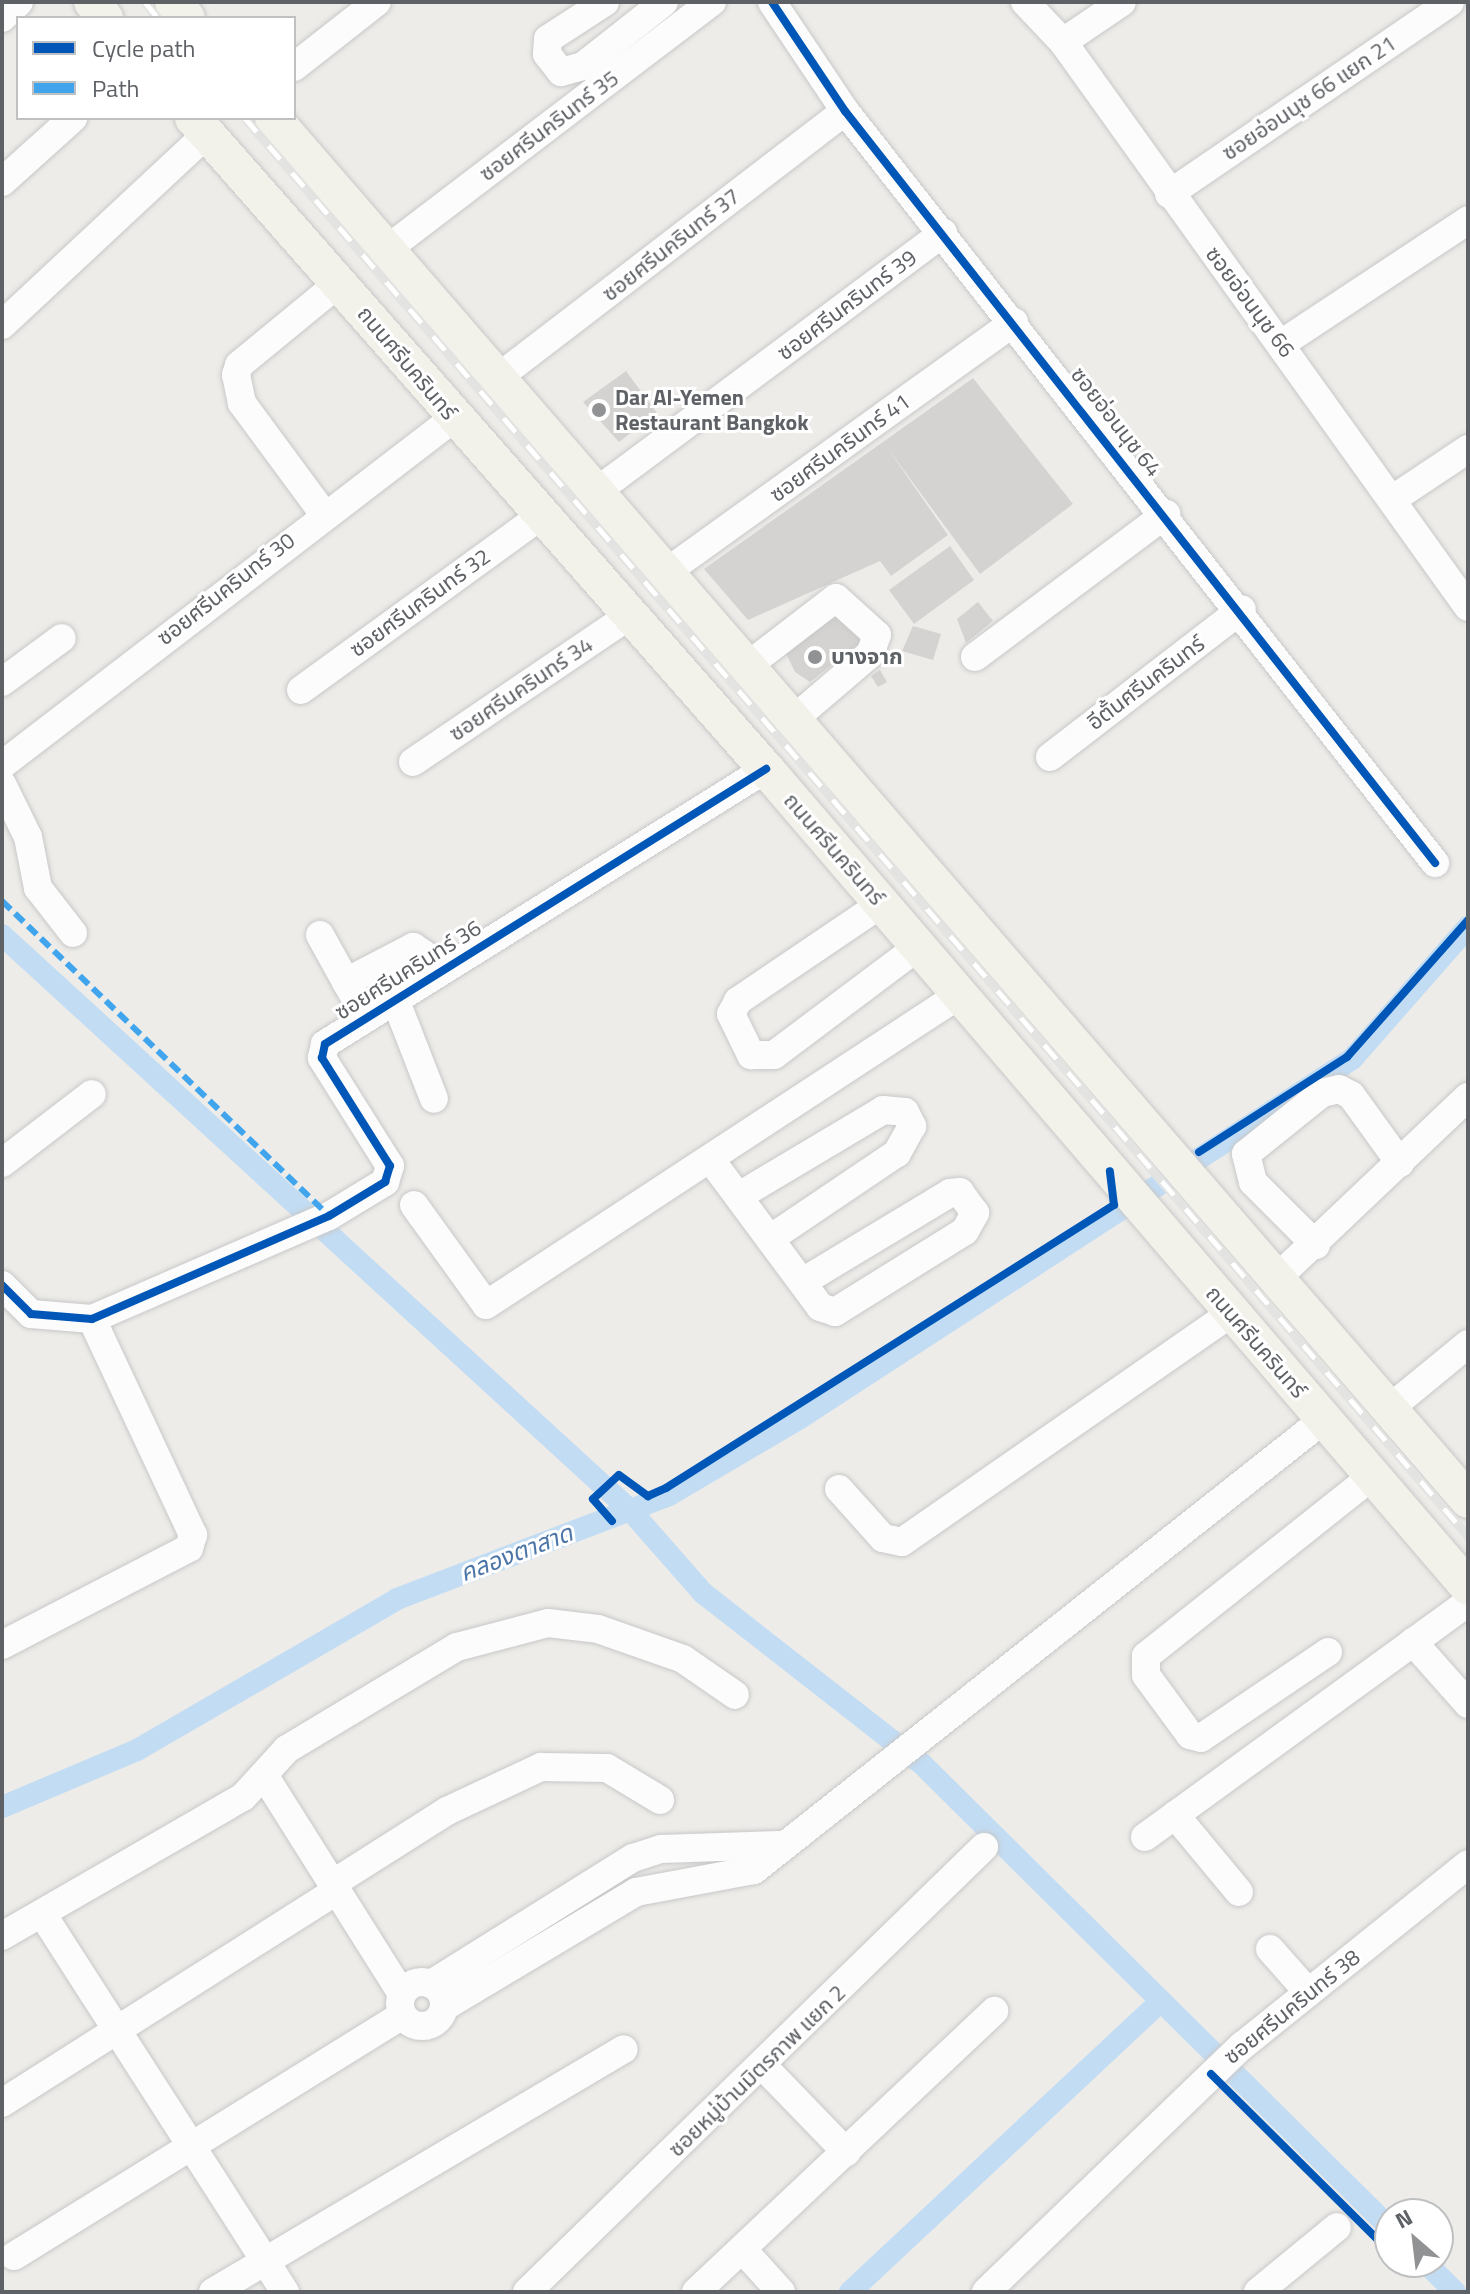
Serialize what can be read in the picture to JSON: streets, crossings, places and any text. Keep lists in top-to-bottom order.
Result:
{
  "streets": {
    "main road": ["ถนนศรีนครินทร์"],
    "street": [
      "ซอยอ่อนนุช 66 แยก 21",
      "ซอยศรีนครินทร์ 35",
      "ซอยศรีนครินทร์ 37",
      "ซอยอ่อนนุช 66",
      "ซอยศรีนครินทร์ 39",
      "ซอยอ่อนนุช 64",
      "ซอยศรีนครินทร์ 41",
      "ซอยศรีนครินทร์ 30",
      "ซอยศรีนครินทร์ 32",
      "อีตั้นศรีนครินทร์",
      "ซอยศรีนครินทร์ 34",
      "ซอยศรีนครินทร์ 36",
      "ซอยศรีนครินทร์ 38",
      "ซอยหมู่บ้านมิตรภาพ แยก 2"
    ]
  },
  "crossings": [
    ["ซอยอ่อนนุช 66 แยก 21", "ซอยอ่อนนุช 66"],
    ["ซอยศรีนครินทร์ 37", "ซอยอ่อนนุช 64"],
    ["ซอยศรีนครินทร์ 39", "ซอยอ่อนนุช 64"],
    ["ถนนศรีนครินทร์", "ซอยศรีนครินทร์ 30"],
    ["ถนนศรีนครินทร์", "ซอยศรีนครินทร์ 32"],
    ["ถนนศรีนครินทร์", "ซอยศรีนครินทร์ 34"],
    ["ถนนศรีนครินทร์", "ซอยศรีนครินทร์ 36"],
    ["ซอยอ่อนนุช 64", "ซอยศรีนครินทร์ 41"],
    ["ซอยอ่อนนุช 64", "อีตั้นศรีนครินทร์"]
  ],
  "water": ["คลองตาสาด"],
  "places": ["Dar Al-Yemen Restaurant Bangkok", "บางจาก"],
  "legend": ["Cycle path", "Path"],
  "north": "top left"
}
